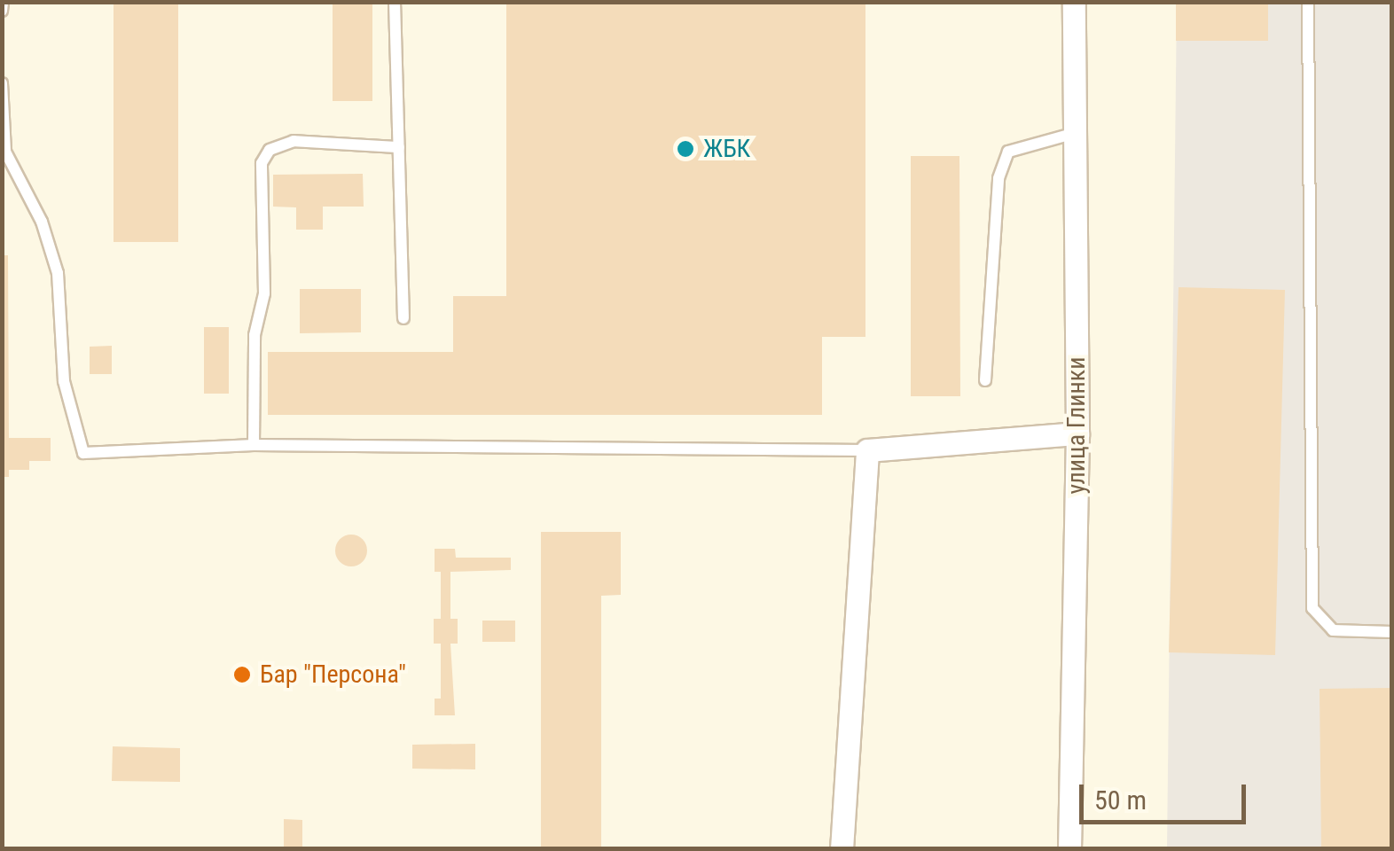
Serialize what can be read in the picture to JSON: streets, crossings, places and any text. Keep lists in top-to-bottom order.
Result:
{
  "streets": {
    "street": ["улица Глинки"]
  },
  "places": ["ЖБК", "Бар \"Персона\""],
  "scale_bar": "50 m"
}
